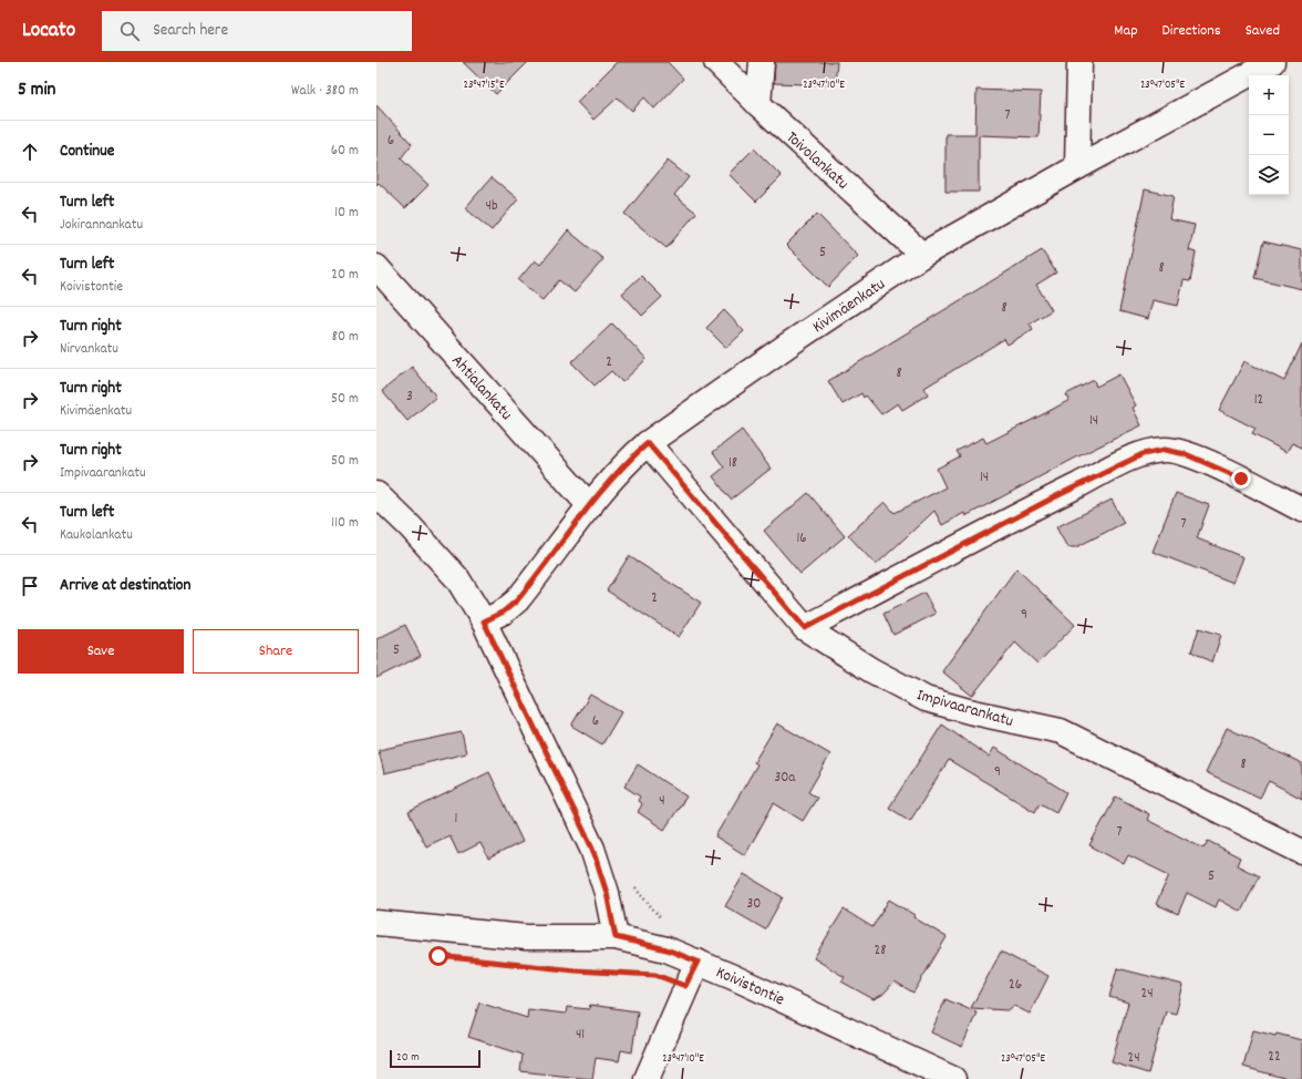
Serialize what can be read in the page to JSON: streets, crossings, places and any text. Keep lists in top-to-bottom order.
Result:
{
  "streets": {
    "street": [
      "Toivolankatu",
      "Kivimäenkatu",
      "Ahtialankatu",
      "Impivaarankatu",
      "Koivistontie"
    ]
  },
  "crossings": [
    ["Toivolankatu", "Kivimäenkatu"],
    ["Kivimäenkatu", "Ahtialankatu"],
    ["Kivimäenkatu", "Impivaarankatu"]
  ],
  "house_numbers": [
    "7",
    "6",
    "4b",
    "5",
    "8",
    "8",
    "2",
    "8",
    "3",
    "12",
    "14",
    "18",
    "14",
    "7",
    "16",
    "2",
    "9",
    "5",
    "6",
    "8",
    "9",
    "30a",
    "4",
    "1",
    "7",
    "5",
    "30",
    "28",
    "26",
    "24",
    "41",
    "22",
    "24"
  ],
  "scale_bar": "20 m",
  "page": {
    "header": "Locato",
    "search": "Search here",
    "nav": ["Map", "Directions", "Saved"],
    "heading": ["5 min", "Walk · 380 m"],
    "map_buttons": ["+", "−"],
    "list": [
      ["Continue", "60 m"],
      ["Turn left", "Jokirannankatu", "10 m"],
      ["Turn left", "Koivistontie", "20 m"],
      ["Turn right", "Nirvankatu", "80 m"],
      ["Turn right", "Kivimäenkatu", "50 m"],
      ["Turn right", "Impivaarankatu", "50 m"],
      ["Turn left", "Kaukolankatu", "110 m"],
      "Arrive at destination"
    ],
    "buttons": ["Save", "Share"],
    "scale": "20 m"
  },
  "coordinates": ["23°47'15\"E", "23°47'10\"E", "23°47'05\"E"]
}
